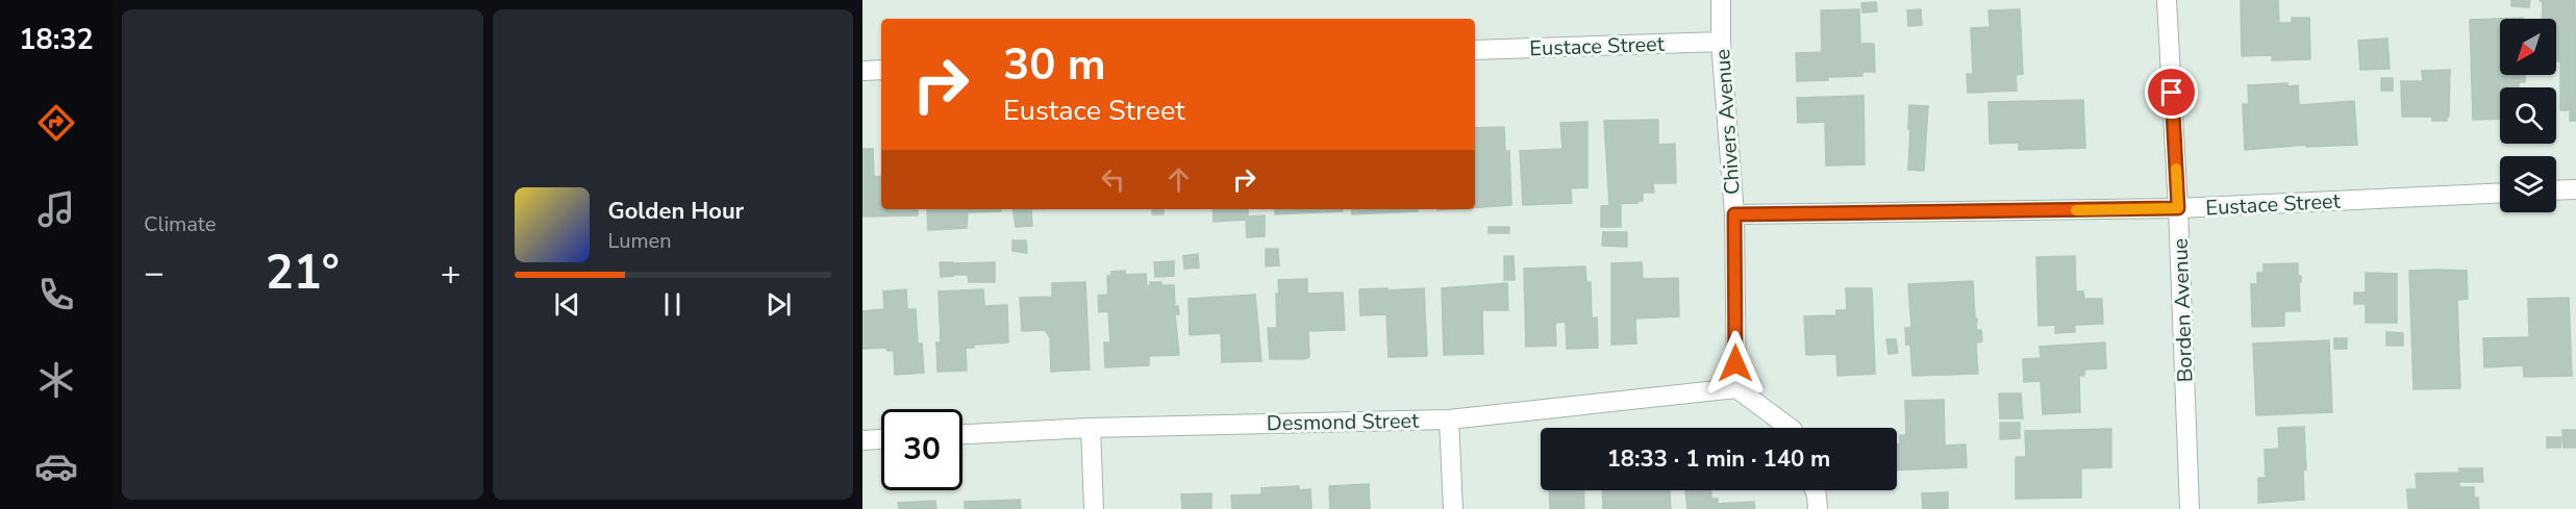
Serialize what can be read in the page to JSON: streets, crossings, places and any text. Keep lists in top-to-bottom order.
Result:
{
  "streets": {
    "street": [
      "Eustace Street",
      "Chivers Avenue",
      "Borden Avenue",
      "Desmond Street"
    ]
  },
  "crossings": [
    ["Eustace Street", "Chivers Avenue"],
    ["Eustace Street", "Borden Avenue"],
    ["Chivers Avenue", "Desmond Street"]
  ],
  "north": "bottom left",
  "page": {
    "tabs": "18:32",
    "tile": "Climate",
    "turn": ["30 m", "Eustace Street"],
    "song": ["Golden Hour", "Lumen"],
    "heat": ["−", "21°", "+"],
    "limit": "30",
    "trip": "18:33 · 1 min · 140 m"
  }
}
